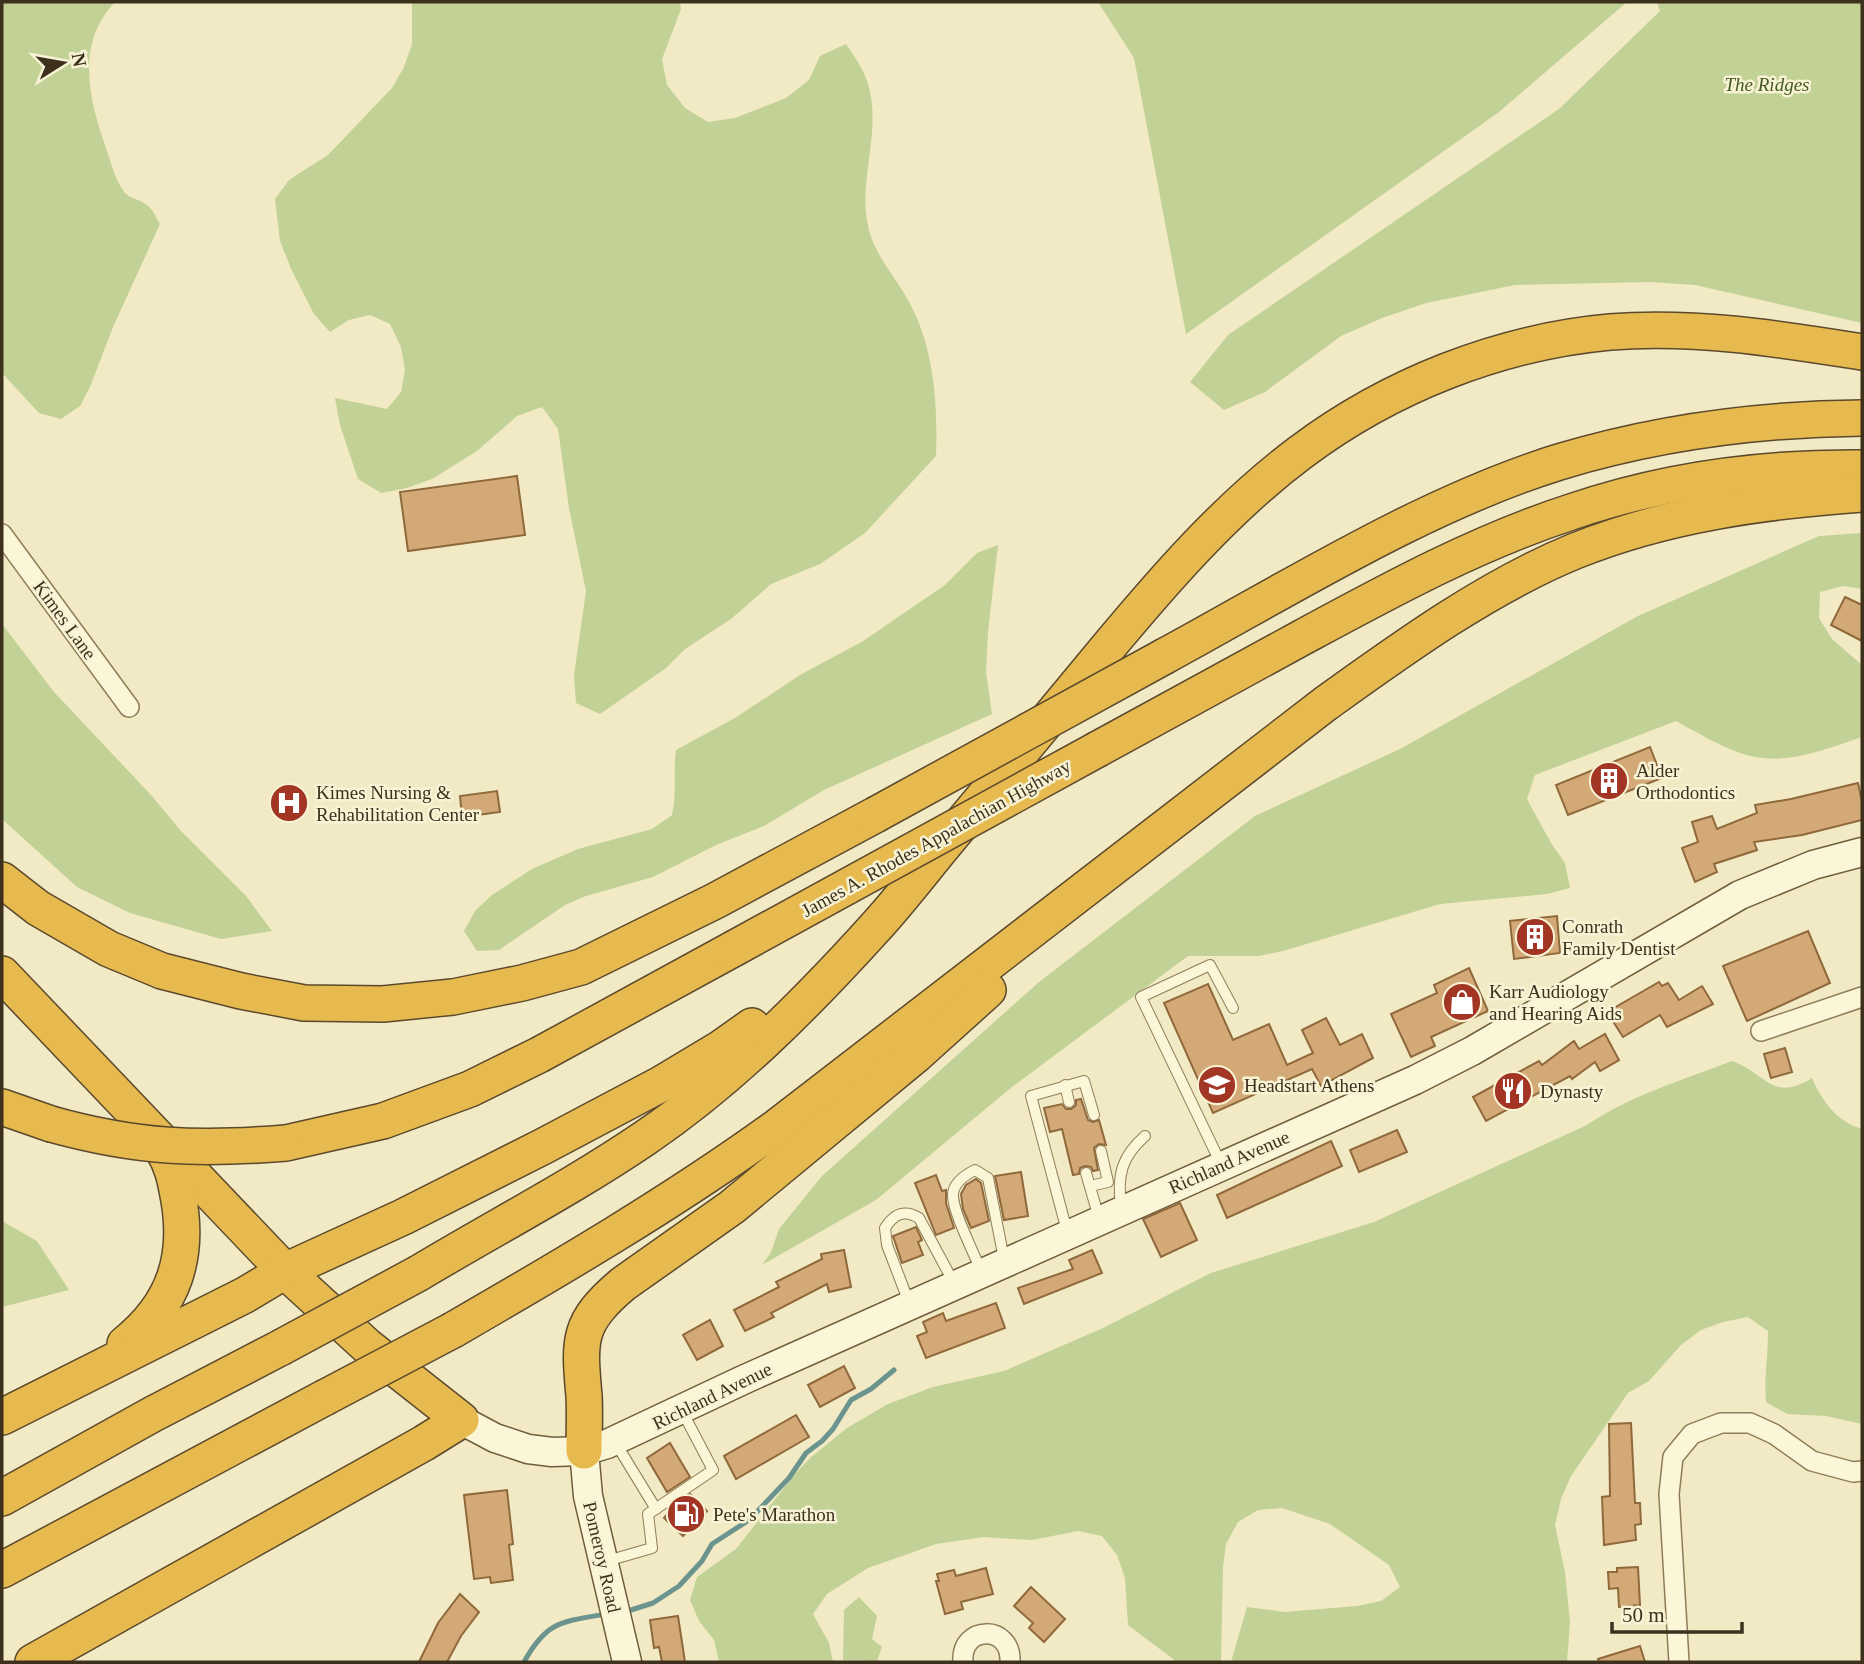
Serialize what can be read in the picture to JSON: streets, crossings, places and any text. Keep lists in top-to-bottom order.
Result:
{
  "streets": {
    "highway": ["James A. Rhodes Appalachian Highway"],
    "main road": ["Richland Avenue", "Pomeroy Road"],
    "street": ["Kimes Lane"]
  },
  "crossings": [
    ["Richland Avenue", "Pomeroy Road"]
  ],
  "parks": ["The Ridges"],
  "places": {
    "building": ["Alder Orthodontics", "Conrath Family Dentist"],
    "hospital": ["Kimes Nursing & Rehabilitation Center"],
    "shop": ["Karr Audiology and Hearing Aids"],
    "school or university": ["Headstart Athens"],
    "restaurant": ["Dynasty"],
    "fuel station": ["Pete's Marathon"]
  },
  "scale_bar": "50 m",
  "north": "right"
}
